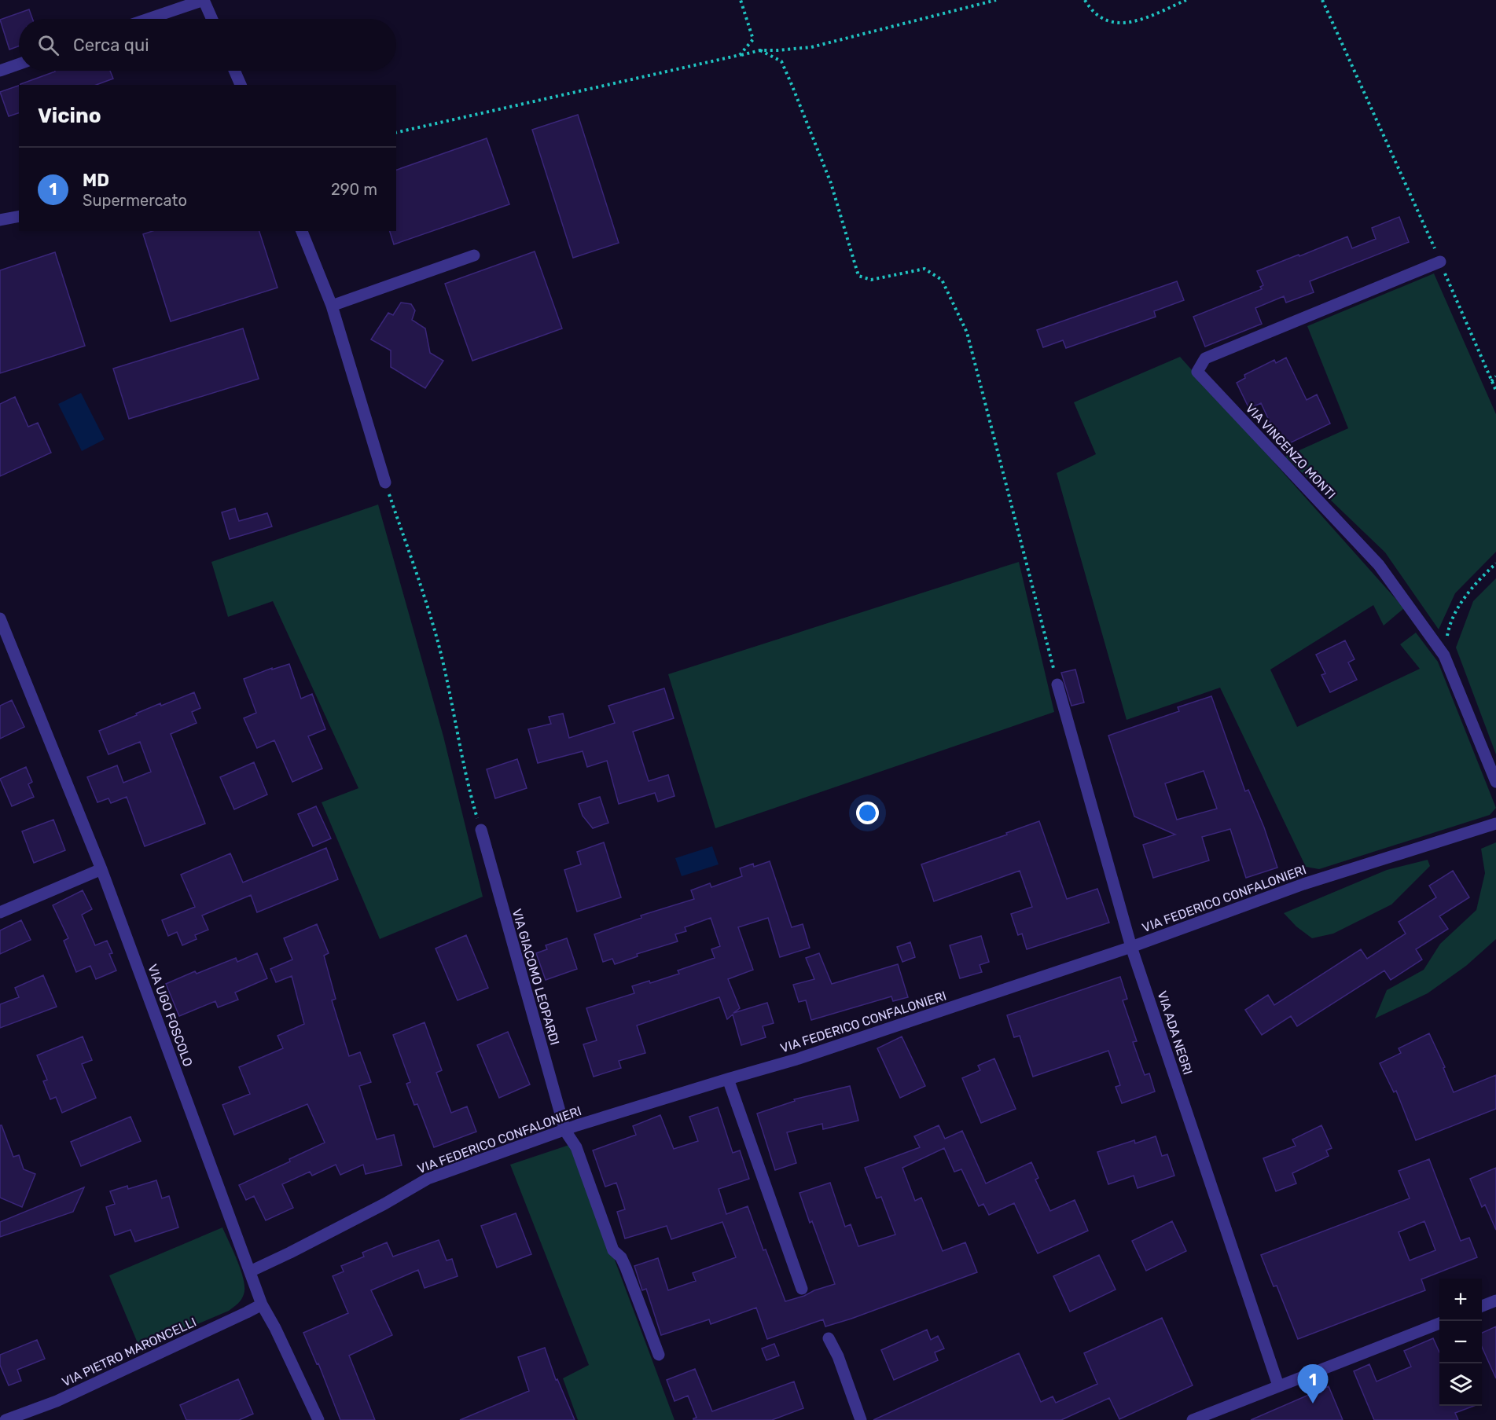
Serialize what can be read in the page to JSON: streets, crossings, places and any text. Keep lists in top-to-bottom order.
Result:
{
  "streets": {
    "street": [
      "VIA VINCENZO MONTI",
      "VIA FEDERICO CONFALONIERI",
      "VIA GIACOMO LEOPARDI",
      "VIA UGO FOSCOLO",
      "VIA ADA NEGRI",
      "VIA PIETRO MARONCELLI"
    ]
  },
  "crossings": [
    ["VIA FEDERICO CONFALONIERI", "VIA GIACOMO LEOPARDI"],
    ["VIA FEDERICO CONFALONIERI", "VIA UGO FOSCOLO"],
    ["VIA FEDERICO CONFALONIERI", "VIA ADA NEGRI"],
    ["VIA UGO FOSCOLO", "VIA PIETRO MARONCELLI"]
  ],
  "page": {
    "search": "Cerca qui",
    "heading": "Vicino",
    "list": [
      {
        "mark": "1",
        "name": "MD",
        "note": "Supermercato",
        "value": "290 m"
      }
    ],
    "map_buttons": ["+", "−"],
    "pins": "1"
  }
}
